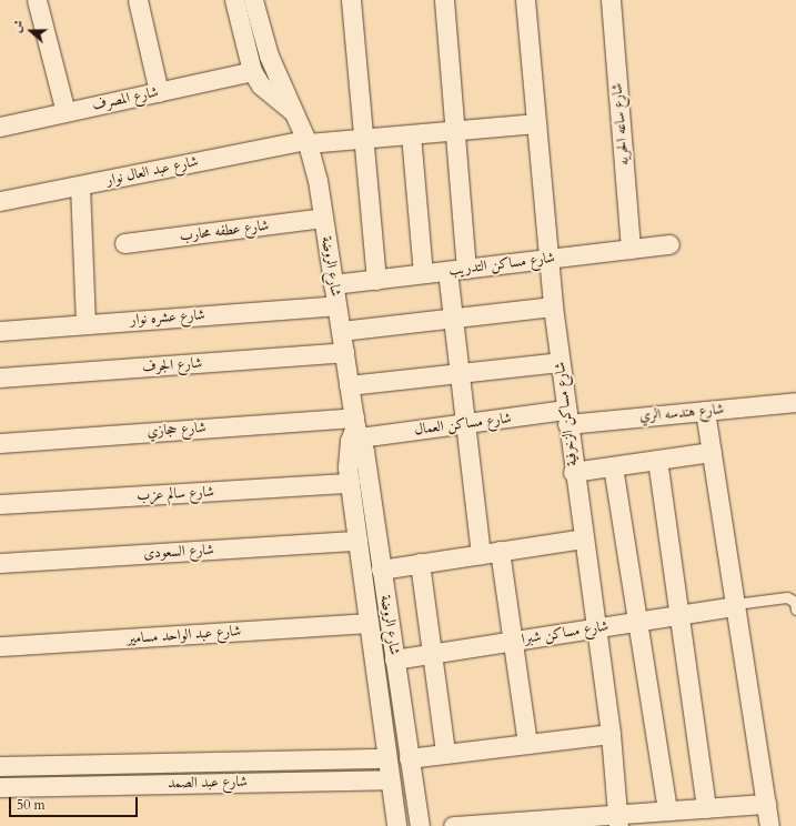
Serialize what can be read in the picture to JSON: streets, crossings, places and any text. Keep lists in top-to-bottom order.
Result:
{
  "streets": {
    "street": [
      "شارع المصرف",
      "شارع ساعه الحريه",
      "شارع عبد العال نوار",
      "شارع عطفه محارب",
      "شارع مساكن التدريب",
      "شارع الروضة",
      "شارع عشره نوار",
      "شارع الجرف",
      "شارع هندسه الري",
      "شارع مساكن الزخرفية",
      "شارع مساكن العمال",
      "شارع حجازي",
      "شارع سالم عزب",
      "شارع السعودى",
      "شارع مساكن شبرا",
      "شارع عبد الواحد مسامير",
      "شارع عبد الصمد"
    ]
  },
  "crossings": [
    ["شارع المصرف", "شارع الروضة"],
    ["شارع ساعه الحريه", "شارع مساكن التدريب"],
    ["شارع عبد العال نوار", "شارع الروضة"],
    ["شارع عبد العال نوار", "شارع مساكن الزخرفية"],
    ["شارع عطفه محارب", "شارع الروضة"],
    ["شارع مساكن التدريب", "شارع الروضة"],
    ["شارع مساكن التدريب", "شارع مساكن الزخرفية"],
    ["شارع الروضة", "شارع عشره نوار"],
    ["شارع الروضة", "شارع الجرف"],
    ["شارع الروضة", "شارع مساكن العمال"],
    ["شارع الروضة", "شارع حجازي"],
    ["شارع الروضة", "شارع سالم عزب"],
    ["شارع الروضة", "شارع السعودى"],
    ["شارع الروضة", "شارع مساكن شبرا"],
    ["شارع الروضة", "شارع عبد الواحد مسامير"],
    ["شارع الروضة", "شارع عبد الصمد"],
    ["شارع هندسه الري", "شارع مساكن الزخرفية"],
    ["شارع هندسه الري", "شارع مساكن العمال"],
    ["شارع مساكن الزخرفية", "شارع مساكن العمال"],
    ["شارع مساكن الزخرفية", "شارع مساكن شبرا"],
    ["شارع مساكن العمال", "شارع حجازي"]
  ],
  "scale_bar": "50 m",
  "north": "left"
}
